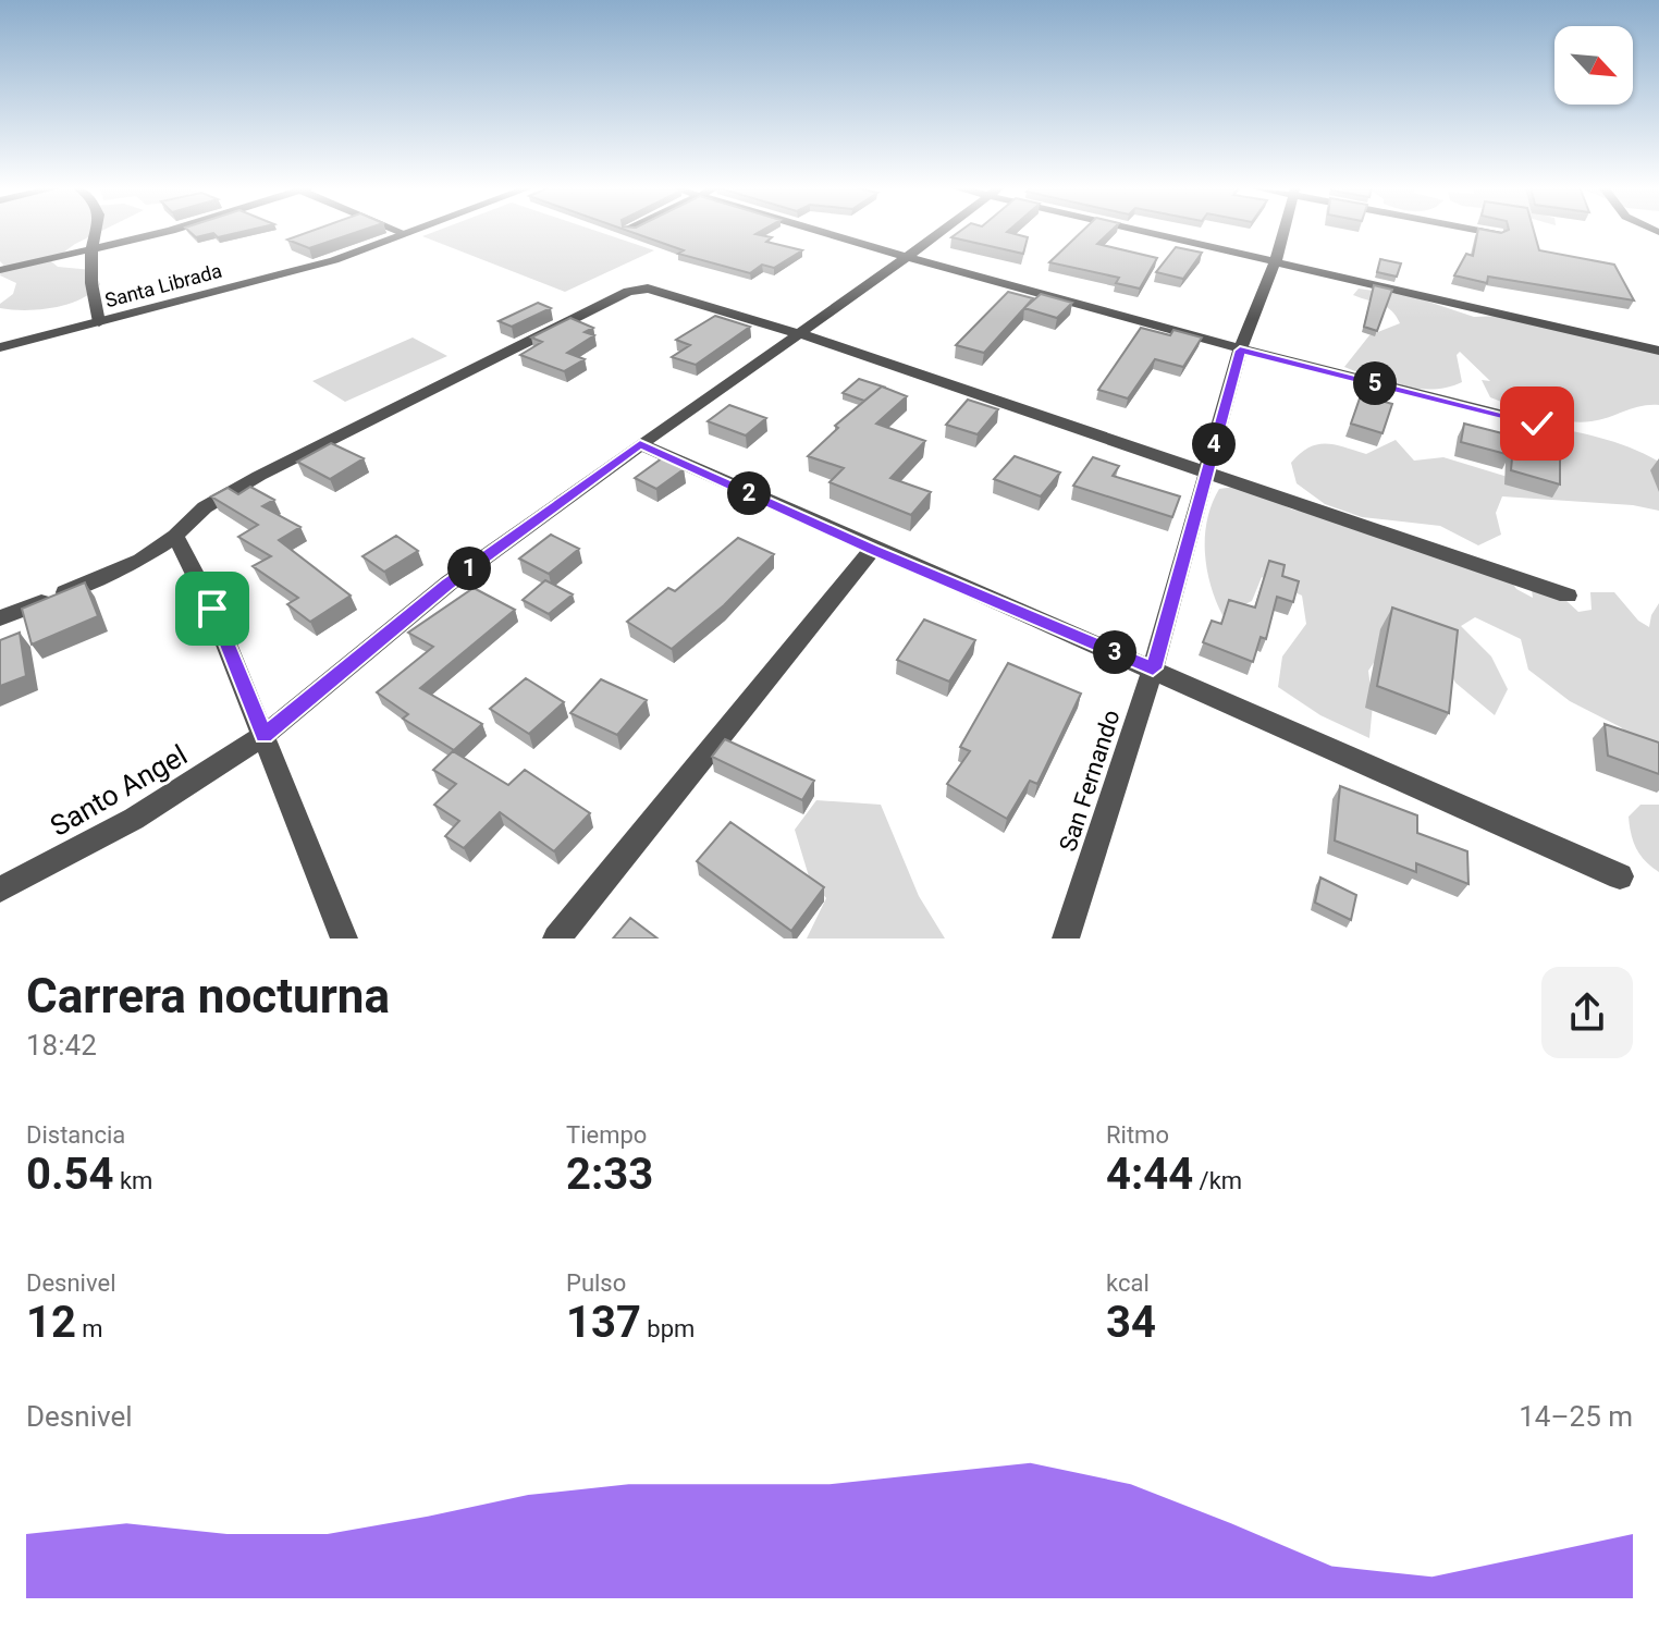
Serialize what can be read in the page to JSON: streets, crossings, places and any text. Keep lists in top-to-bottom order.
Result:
{
  "streets": {
    "street": ["Santa Librada", "San Fernando", "Santo Angel"]
  },
  "north": "bottom right",
  "page": {
    "pins": [
      "5",
      "4",
      "2",
      "1",
      "3"
    ],
    "heading": ["Carrera nocturna", "18:42"],
    "stats": [
      ["Distancia", "0.54 km"],
      ["Tiempo", "2:33"],
      ["Ritmo", "4:44 /km"],
      ["Desnivel", "12 m"],
      ["Pulso", "137 bpm"],
      ["kcal", "34"]
    ],
    "chart": ["Desnivel", "14–25 m"]
  }
}
